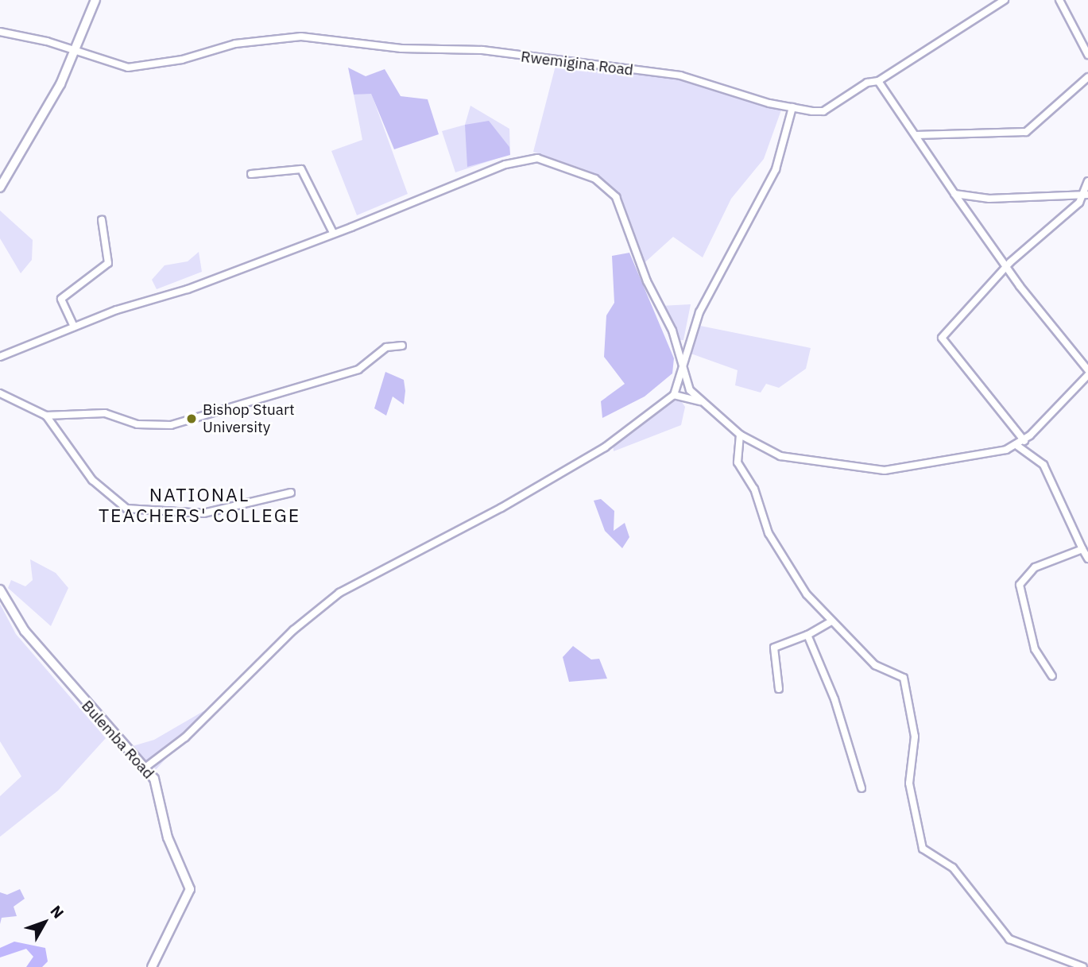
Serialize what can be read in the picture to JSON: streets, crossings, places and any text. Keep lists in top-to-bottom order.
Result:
{
  "streets": {
    "main road": ["Bulemba Road"],
    "street": ["Rwemigina Road"]
  },
  "districts": ["NATIONAL TEACHERS' COLLEGE"],
  "places": ["Bishop Stuart University"],
  "north": "top right"
}
